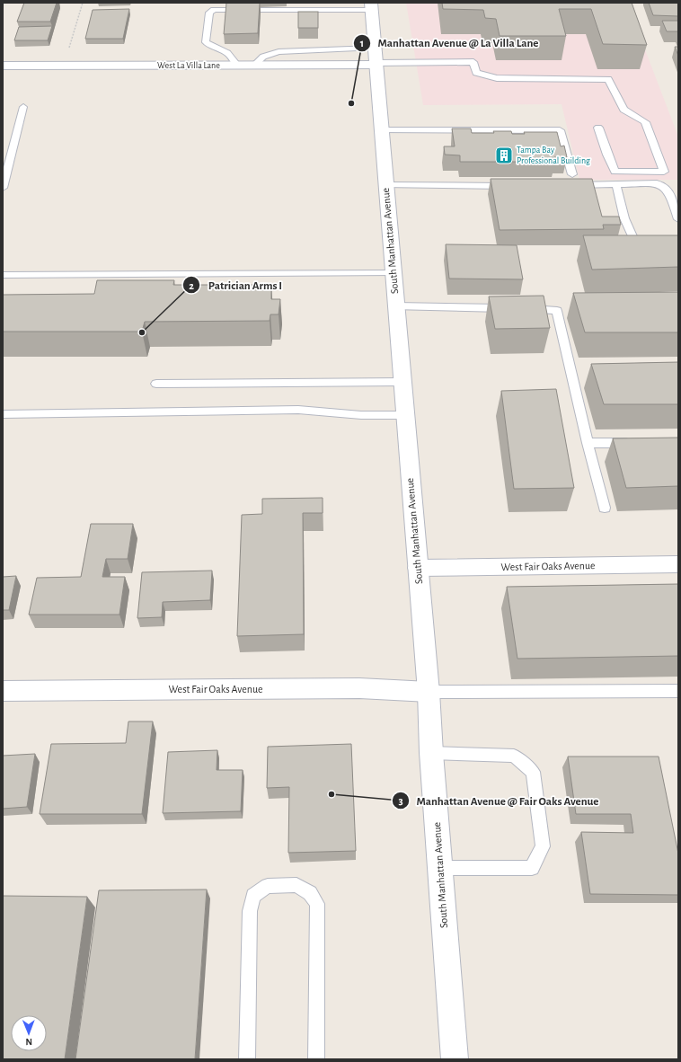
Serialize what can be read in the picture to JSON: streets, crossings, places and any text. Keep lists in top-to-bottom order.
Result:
{
  "streets": {
    "main road": ["West La Villa Lane", "South Manhattan Avenue", "West Fair Oaks Avenue"]
  },
  "crossings": [
    ["West La Villa Lane", "South Manhattan Avenue"],
    ["South Manhattan Avenue", "West Fair Oaks Avenue"]
  ],
  "places": {
    "other": ["Manhattan Avenue @ La Villa Lane", "Patrician Arms I", "Manhattan Avenue @ Fair Oaks Avenue"],
    "building": ["Tampa Bay Professional Building"]
  },
  "north": "bottom"
}
